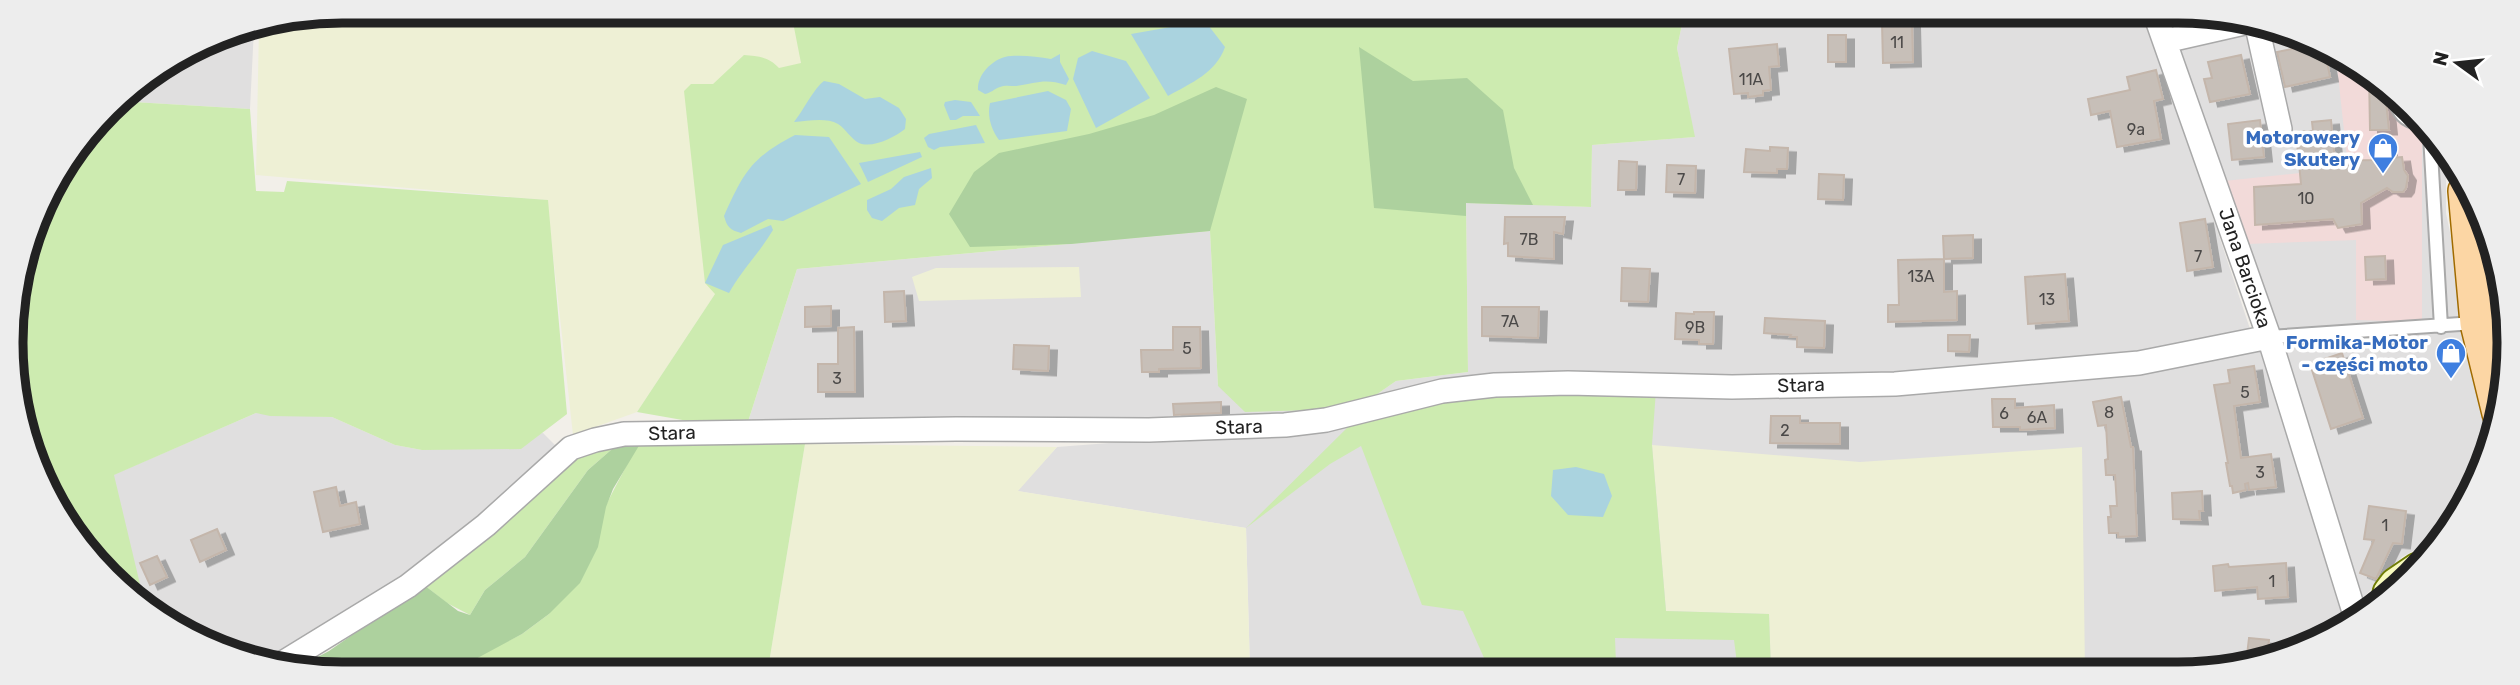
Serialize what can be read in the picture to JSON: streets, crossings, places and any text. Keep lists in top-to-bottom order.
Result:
{
  "streets": {
    "street": ["Jana Barcioka", "Stara"]
  },
  "crossings": [
    ["Jana Barcioka", "Stara"]
  ],
  "places": {
    "shop": ["Motorowery Skutery", "Formika-Motor - części moto"]
  },
  "house_numbers": [
    "11",
    "11A",
    "9a",
    "7",
    "10",
    "7B",
    "7",
    "13A",
    "13",
    "7A",
    "9B",
    "5",
    "3",
    "5",
    "8",
    "6",
    "6A",
    "2",
    "3",
    "1",
    "1"
  ],
  "north": "left"
}
